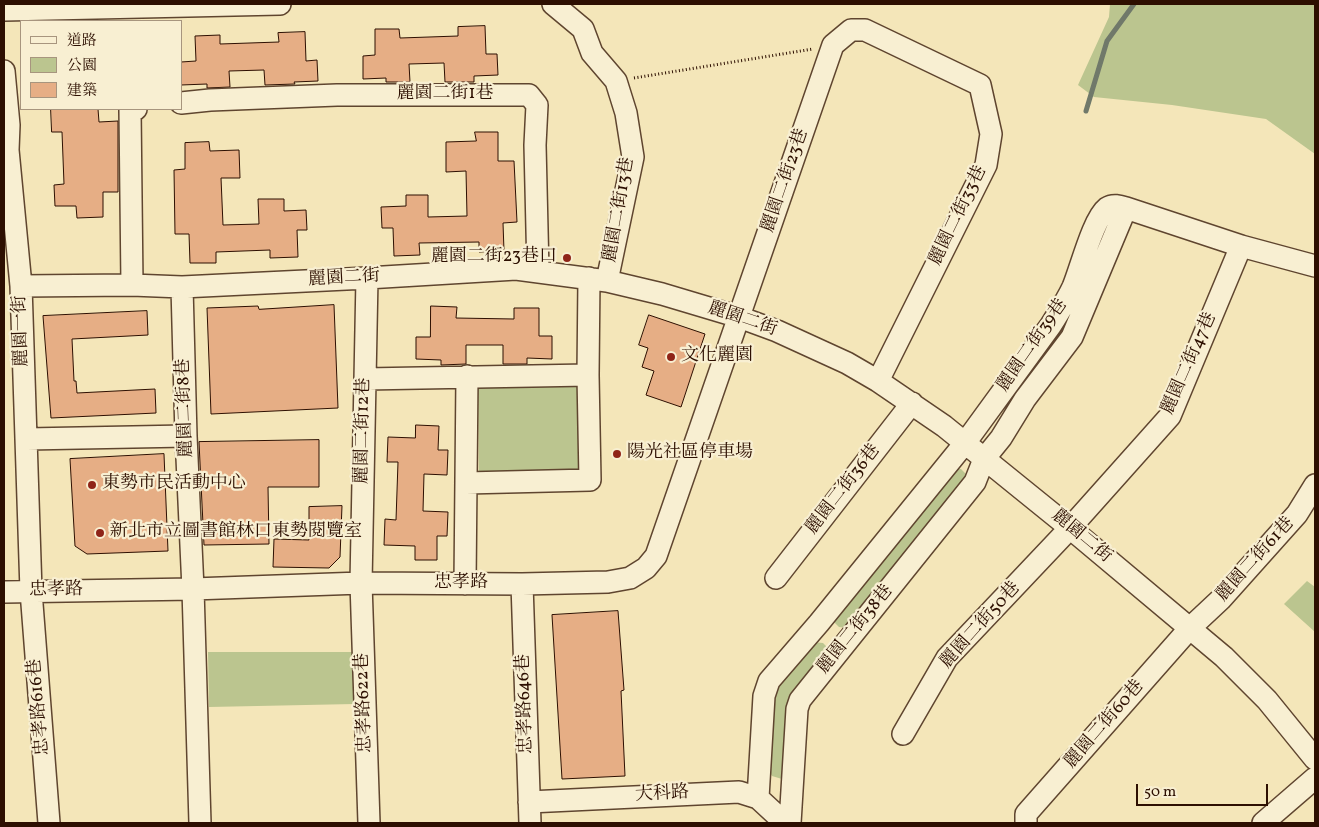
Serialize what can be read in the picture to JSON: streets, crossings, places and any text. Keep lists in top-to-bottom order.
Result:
{
  "streets": {
    "street": [
      "麗園二街1巷",
      "麗園二街23巷",
      "麗園二街13巷",
      "麗園二街33巷",
      "麗園二街",
      "麗園一街",
      "麗園二街39巷",
      "麗園二街47巷",
      "麗園二街8巷",
      "麗園二街12巷",
      "麗園二街36巷",
      "麗園二街61巷",
      "忠孝路",
      "麗園二街50巷",
      "麗園二街38巷",
      "忠孝路622巷",
      "忠孝路646巷",
      "忠孝路616巷",
      "麗園二街60巷",
      "大科路"
    ]
  },
  "crossings": [
    ["麗園二街1巷", "麗園二街"],
    ["麗園二街23巷", "麗園二街33巷"],
    ["麗園二街23巷", "麗園二街"],
    ["麗園二街23巷", "忠孝路"],
    ["麗園二街13巷", "麗園二街"],
    ["麗園二街33巷", "麗園二街"],
    ["麗園二街", "麗園一街"],
    ["麗園二街", "麗園二街39巷"],
    ["麗園二街", "麗園二街47巷"],
    ["麗園二街", "麗園二街8巷"],
    ["麗園二街", "麗園二街12巷"],
    ["麗園二街", "麗園二街36巷"],
    ["麗園二街", "麗園二街61巷"],
    ["麗園二街", "忠孝路"],
    ["麗園二街", "麗園二街50巷"],
    ["麗園二街", "麗園二街38巷"],
    ["麗園二街", "麗園二街60巷"],
    ["麗園一街", "忠孝路"],
    ["麗園一街", "忠孝路616巷"],
    ["麗園二街39巷", "麗園二街47巷"],
    ["麗園二街39巷", "麗園二街38巷"],
    ["麗園二街47巷", "麗園二街50巷"],
    ["麗園二街8巷", "忠孝路"],
    ["麗園二街12巷", "忠孝路"],
    ["麗園二街12巷", "忠孝路622巷"],
    ["麗園二街61巷", "麗園二街60巷"],
    ["忠孝路", "忠孝路622巷"],
    ["忠孝路", "忠孝路646巷"],
    ["忠孝路", "忠孝路616巷"],
    ["麗園二街38巷", "大科路"],
    ["忠孝路646巷", "大科路"]
  ],
  "places": [
    "麗園二街23巷口",
    "文化麗園",
    "陽光社區停車場",
    "東勢市民活動中心",
    "新北市立圖書館林口東勢閱覽室"
  ],
  "legend": ["道路", "公園", "建築"],
  "scale_bar": "50 m"
}
